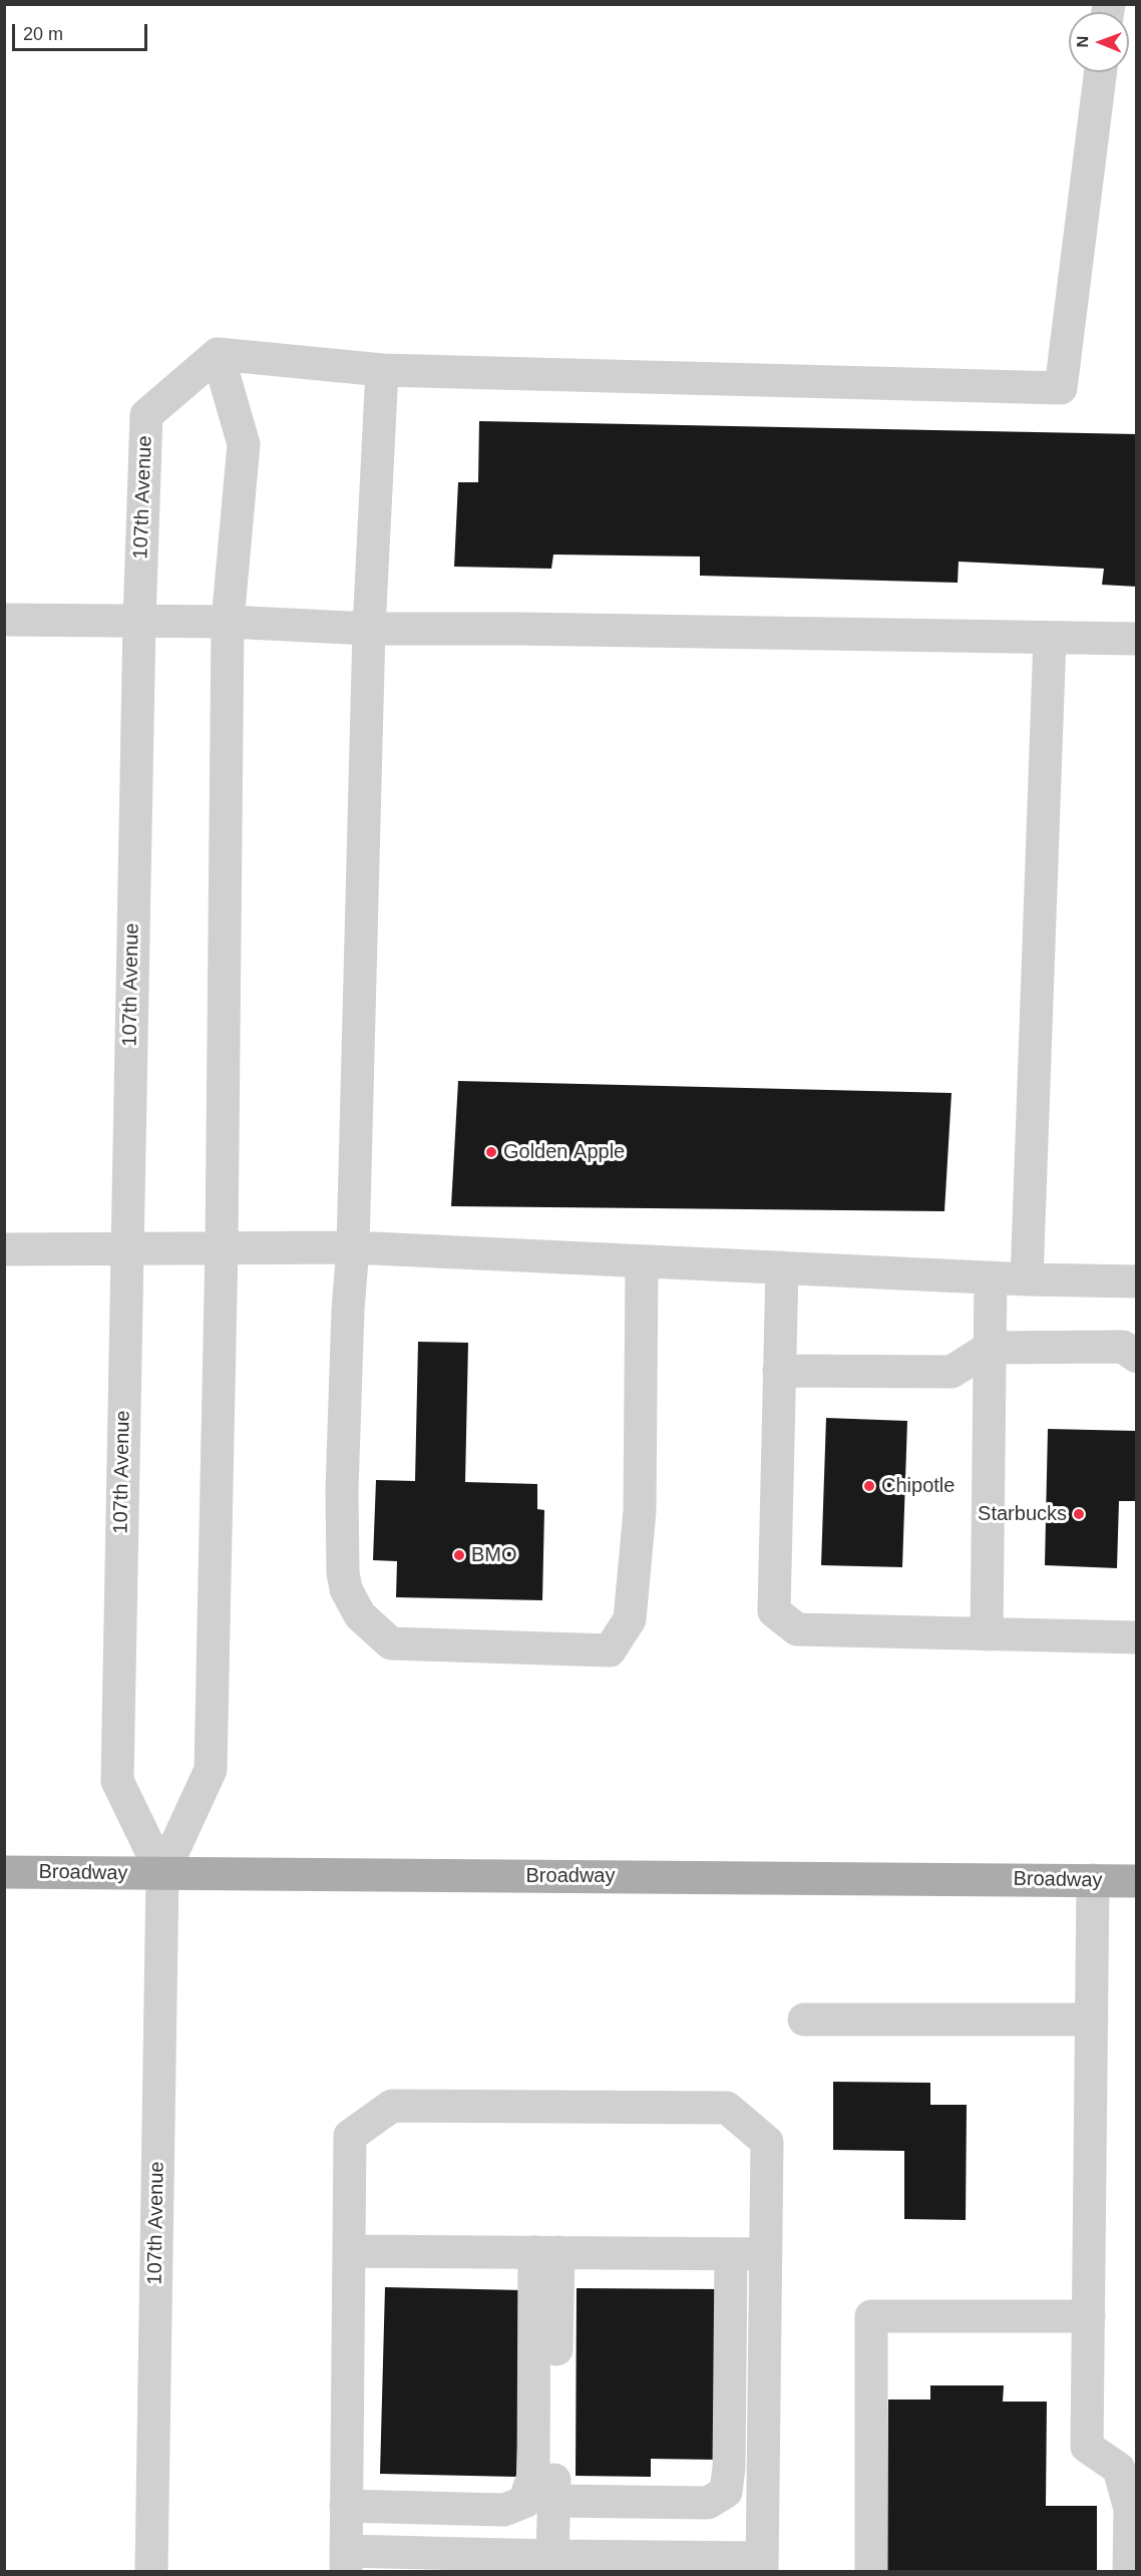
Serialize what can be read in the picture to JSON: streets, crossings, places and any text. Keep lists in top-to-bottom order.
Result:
{
  "streets": {
    "main road": ["Broadway"],
    "street": ["107th Avenue"]
  },
  "crossings": [
    ["107th Avenue", "Broadway"]
  ],
  "places": [
    "Golden Apple",
    "Chipotle",
    "Starbucks",
    "BMO"
  ],
  "scale_bar": "20 m",
  "north": "left"
}
